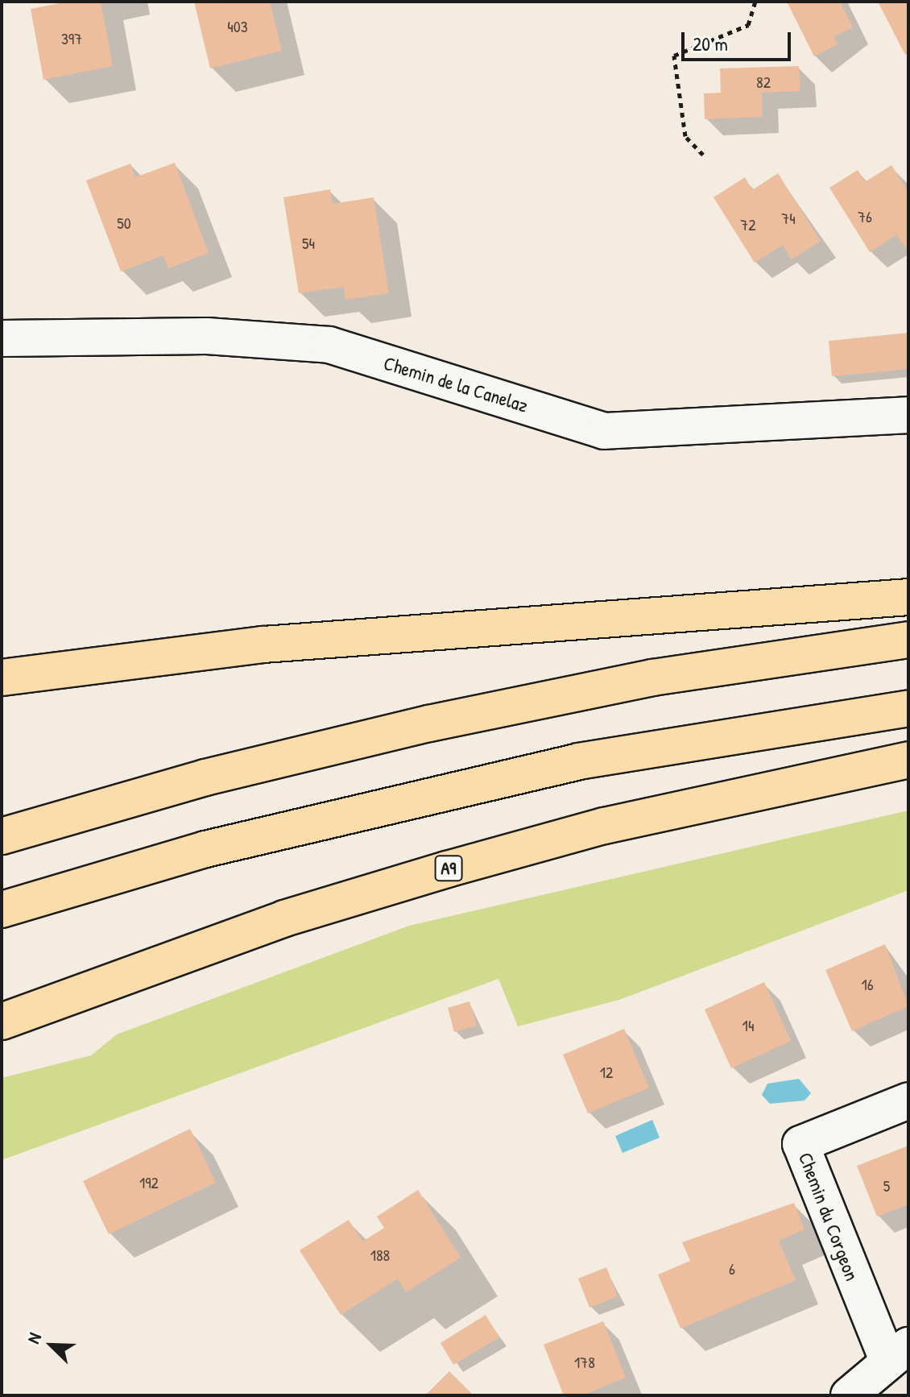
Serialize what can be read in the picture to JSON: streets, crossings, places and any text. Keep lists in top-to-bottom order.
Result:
{
  "streets": {
    "highway": ["A9"],
    "street": ["Chemin de la Canelaz", "Chemin du Corgeon"]
  },
  "house_numbers": [
    "403",
    "397",
    "82",
    "76",
    "74",
    "50",
    "72",
    "54",
    "16",
    "14",
    "12",
    "192",
    "5",
    "188",
    "6",
    "178"
  ],
  "scale_bar": "20 m",
  "north": "top left"
}
